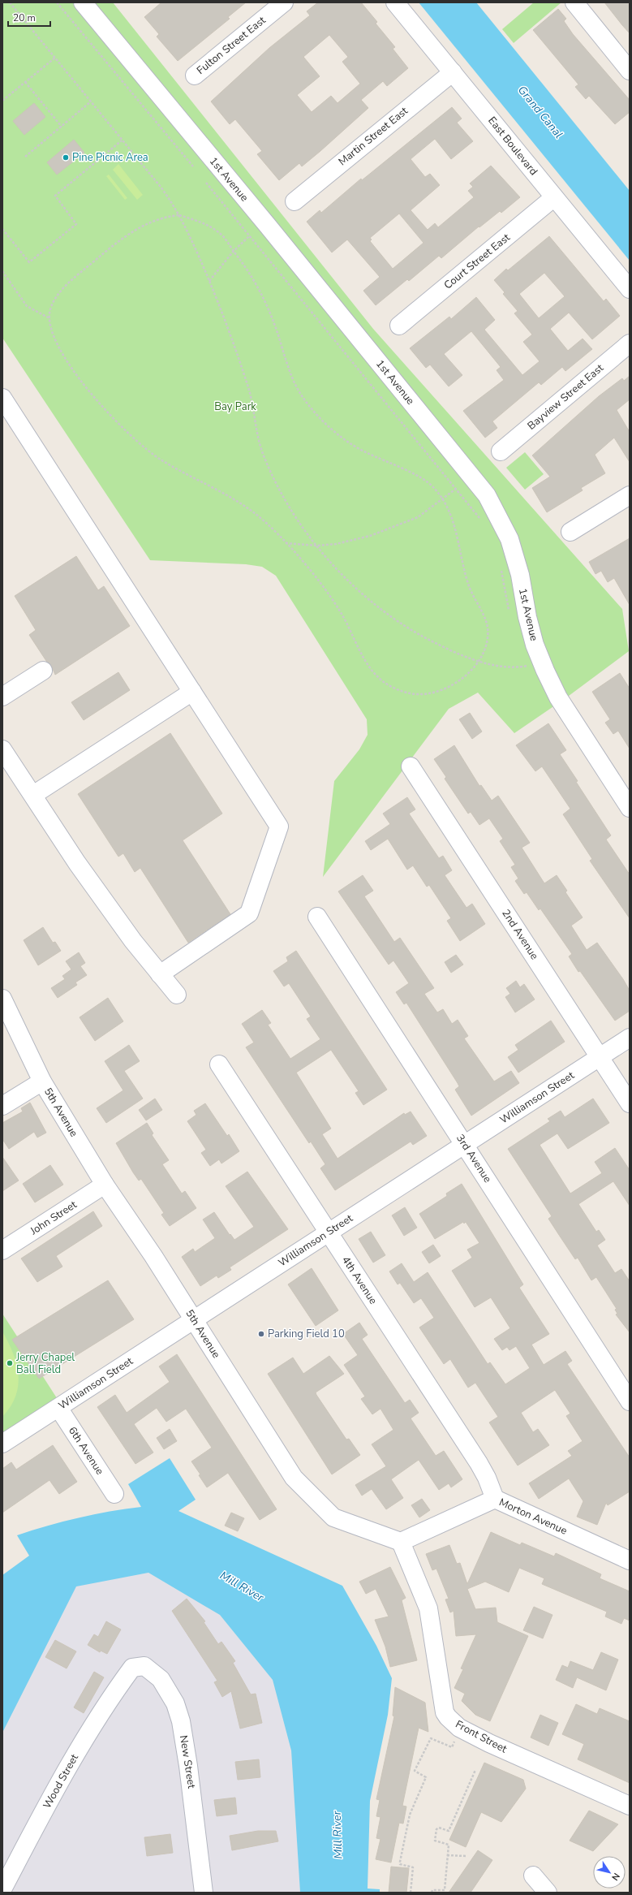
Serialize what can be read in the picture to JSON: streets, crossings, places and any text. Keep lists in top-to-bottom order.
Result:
{
  "streets": {
    "street": [
      "Fulton Street East",
      "Martin Street East",
      "East Boulevard",
      "1st Avenue",
      "Court Street East",
      "Bayview Street East",
      "2nd Avenue",
      "Williamson Street",
      "5th Avenue",
      "3rd Avenue",
      "John Street",
      "4th Avenue",
      "6th Avenue",
      "Morton Avenue",
      "Front Street",
      "New Street",
      "Wood Street"
    ]
  },
  "crossings": [
    ["Martin Street East", "East Boulevard"],
    ["East Boulevard", "Court Street East"],
    ["2nd Avenue", "Williamson Street"],
    ["Williamson Street", "5th Avenue"],
    ["Williamson Street", "3rd Avenue"],
    ["Williamson Street", "4th Avenue"],
    ["Williamson Street", "6th Avenue"],
    ["5th Avenue", "John Street"],
    ["5th Avenue", "Morton Avenue"],
    ["5th Avenue", "Front Street"],
    ["4th Avenue", "Morton Avenue"],
    ["Morton Avenue", "Front Street"],
    ["New Street", "Wood Street"]
  ],
  "water": ["Grand Canal", "Mill River"],
  "parks": ["Bay Park"],
  "places": ["Pine Picnic Area", "Parking Field 10", "Jerry Chapel Ball Field"],
  "scale_bar": "20 m",
  "north": "bottom right"
}
